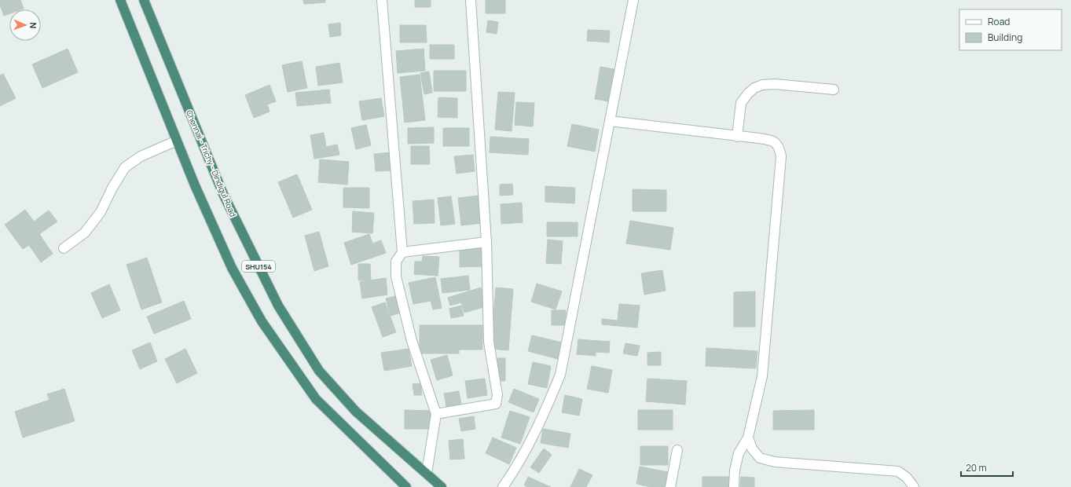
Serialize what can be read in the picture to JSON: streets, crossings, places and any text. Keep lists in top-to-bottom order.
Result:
{
  "streets": {
    "highway": ["Chennai - Trichy - Dindigul Road", "SHU154"]
  },
  "legend": ["Road", "Building"],
  "scale_bar": "20 m",
  "north": "right"
}
